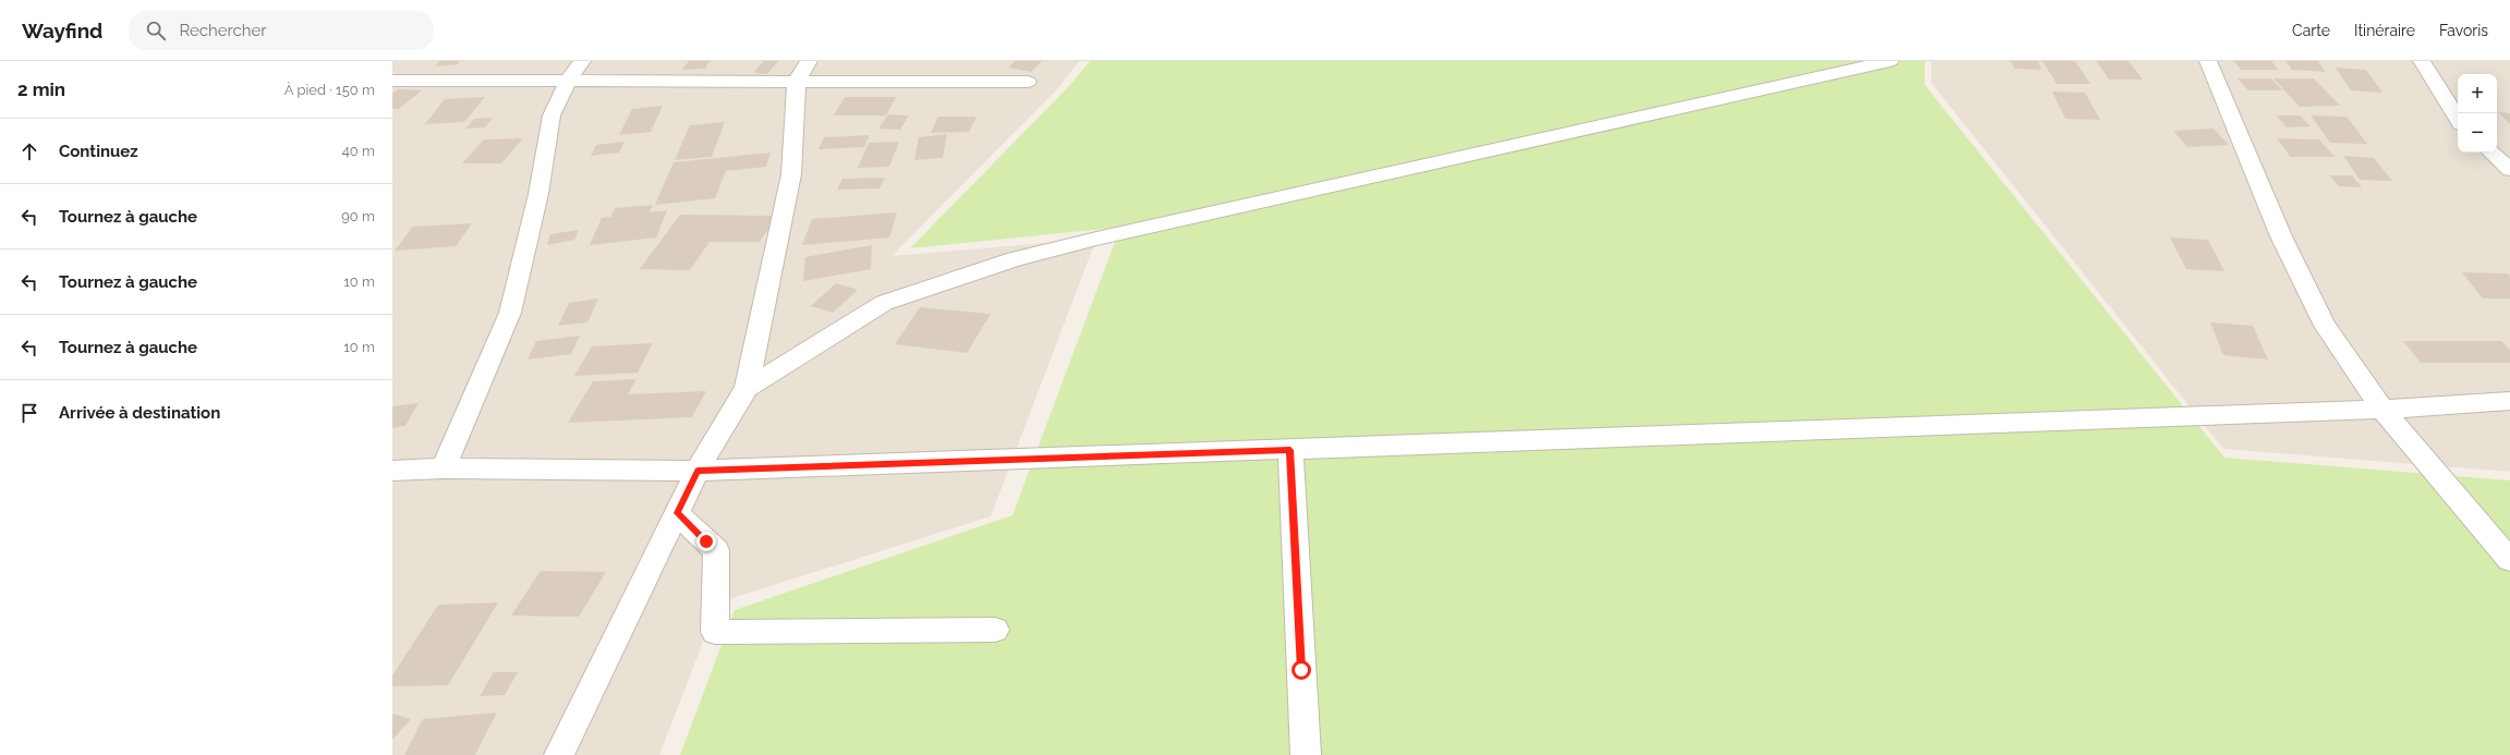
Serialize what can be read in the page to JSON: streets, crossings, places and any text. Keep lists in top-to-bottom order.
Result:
{
  "page": {
    "header": "Wayfind",
    "search": "Rechercher",
    "nav": ["Carte", "Itinéraire", "Favoris"],
    "heading": ["2 min", "À pied · 150 m"],
    "map_buttons": ["+", "−"],
    "list": [
      ["Continuez", "40 m"],
      ["Tournez à gauche", "90 m"],
      ["Tournez à gauche", "10 m"],
      ["Tournez à gauche", "10 m"],
      "Arrivée à destination"
    ]
  }
}
